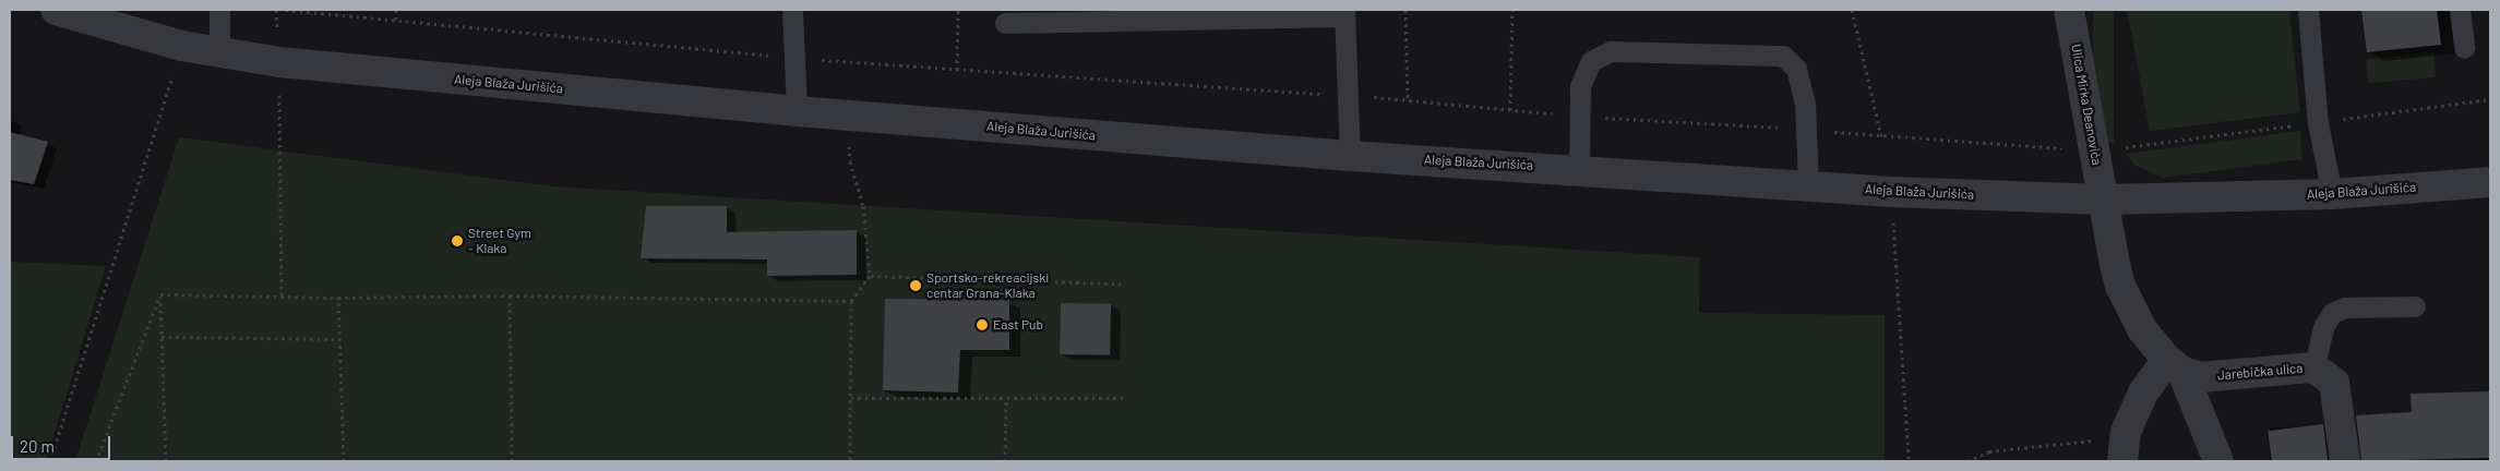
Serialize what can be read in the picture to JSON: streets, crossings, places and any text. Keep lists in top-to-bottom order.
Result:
{
  "streets": {
    "street": ["Aleja Blaža Jurišića", "Ulica Mirka Deanovića", "Jarebička ulica"]
  },
  "crossings": [
    ["Aleja Blaža Jurišića", "Ulica Mirka Deanovića"]
  ],
  "places": ["Street Gym - Klaka", "Sportsko-rekreacijski centar Grana-Klaka", "East Pub"],
  "scale_bar": "20 m"
}
